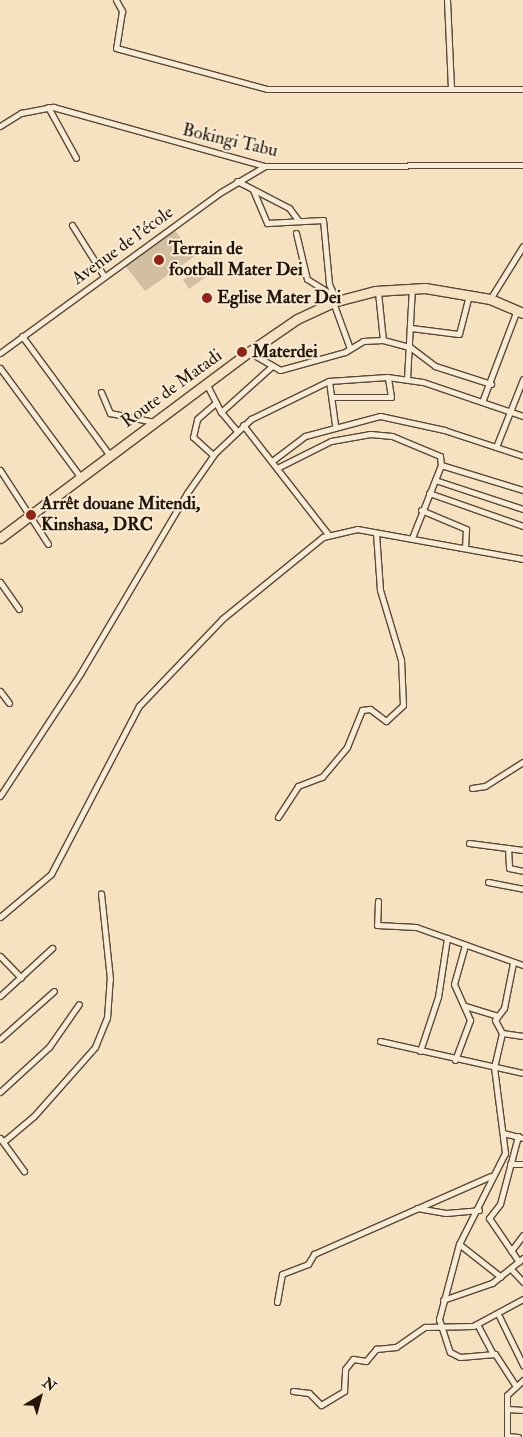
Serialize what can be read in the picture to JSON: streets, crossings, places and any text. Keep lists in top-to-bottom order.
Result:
{
  "streets": {
    "highway": ["Route de Matadi"],
    "street": ["Bokingi Tabu", "Avenue de l'école"]
  },
  "crossings": [
    ["Bokingi Tabu", "Avenue de l'école"]
  ],
  "places": [
    "Terrain de football Mater Dei",
    "Eglise Mater Dei",
    "Materdei",
    "Arrêt douane Mitendi, Kinshasa, DRC"
  ],
  "north": "top right"
}
